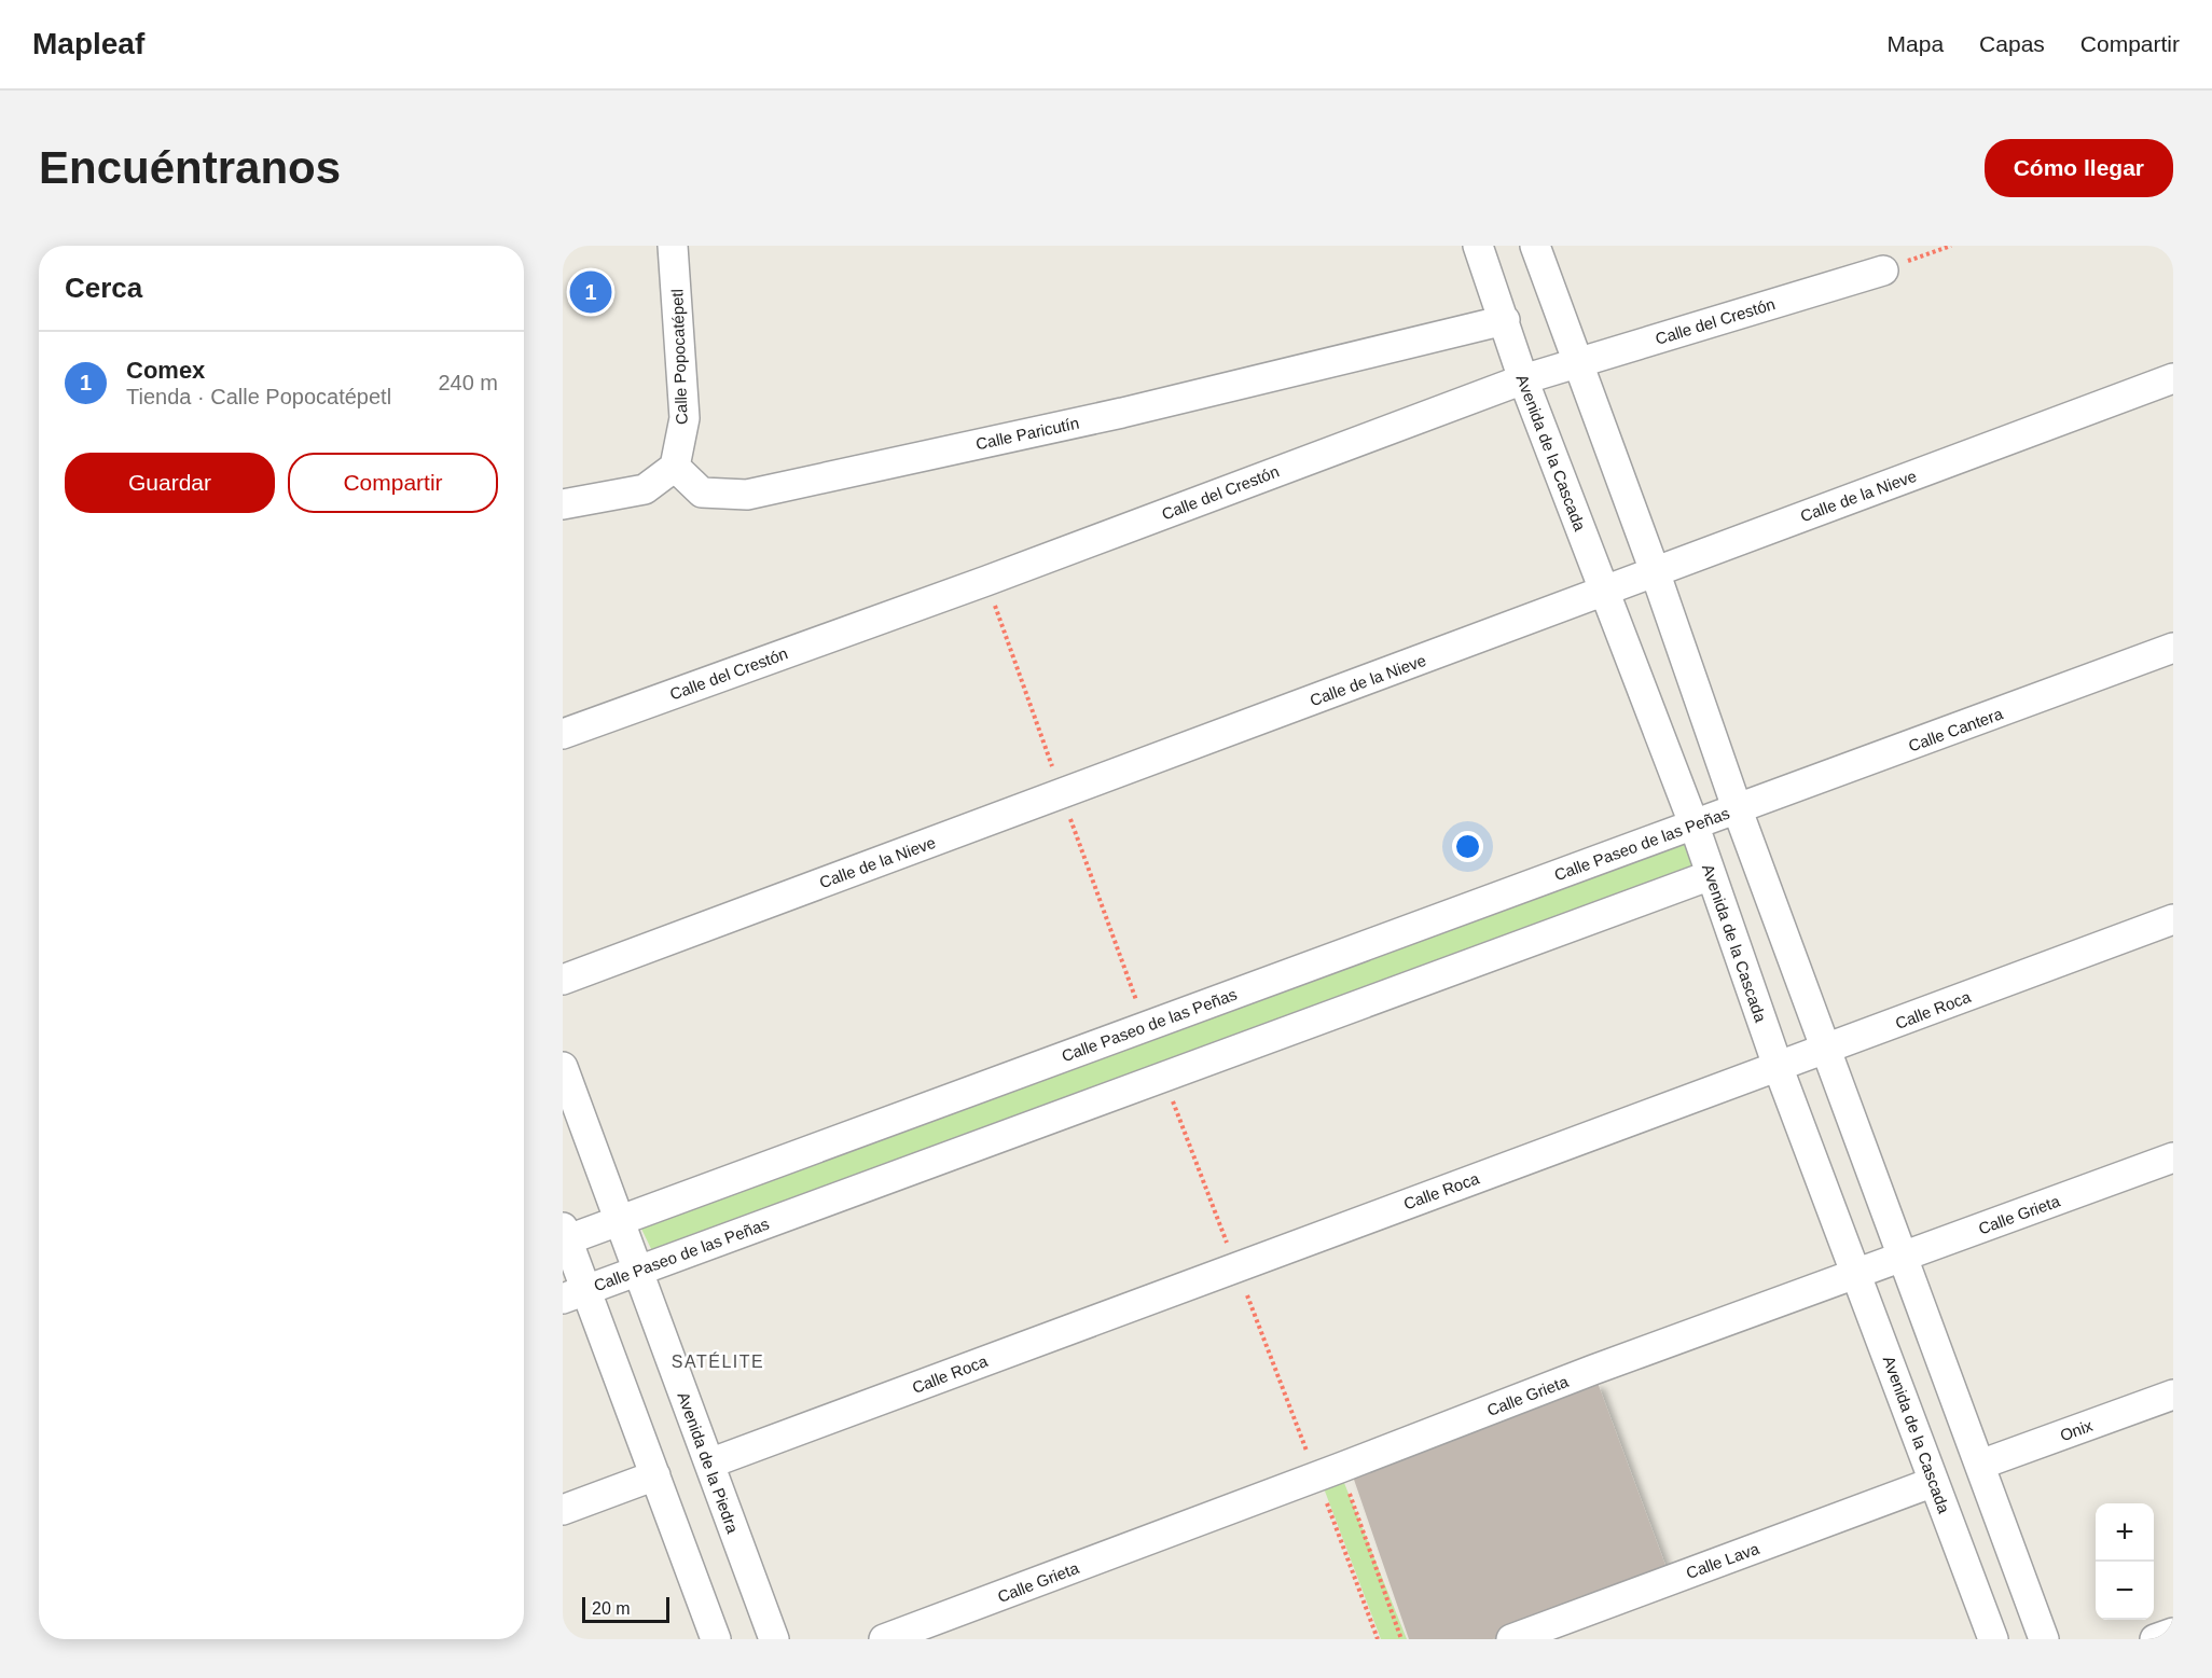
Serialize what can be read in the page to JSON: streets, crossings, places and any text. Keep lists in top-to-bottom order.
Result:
{
  "streets": {
    "street": [
      "Calle del Crestón",
      "Calle Popocatépetl",
      "Calle Paricutín",
      "Avenida de la Cascada",
      "Calle de la Nieve",
      "Calle Cantera",
      "Calle Paseo de las Peñas",
      "Calle Roca",
      "Calle Grieta",
      "Onix",
      "Avenida de la Piedra",
      "Calle Lava"
    ]
  },
  "crossings": [
    ["Calle del Crestón", "Avenida de la Cascada"],
    ["Calle Popocatépetl", "Calle Paricutín"],
    ["Calle Paricutín", "Avenida de la Cascada"],
    ["Avenida de la Cascada", "Calle de la Nieve"],
    ["Avenida de la Cascada", "Calle Paseo de las Peñas"],
    ["Avenida de la Cascada", "Calle Roca"],
    ["Avenida de la Cascada", "Calle Grieta"],
    ["Avenida de la Cascada", "Calle Lava"],
    ["Calle Cantera", "Calle Paseo de las Peñas"],
    ["Calle Paseo de las Peñas", "Avenida de la Piedra"],
    ["Calle Roca", "Avenida de la Piedra"]
  ],
  "districts": ["SATÉLITE"],
  "scale_bar": "20 m",
  "page": {
    "header": "Mapleaf",
    "nav": ["Mapa", "Capas", "Compartir"],
    "buttons": [
      "Cómo llegar",
      ["Guardar", "Compartir"]
    ],
    "title": "Encuéntranos",
    "heading": "Cerca",
    "pins": "1",
    "list": [
      {
        "mark": "1",
        "name": "Comex",
        "note": "Tienda · Calle Popocatépetl",
        "value": "240 m"
      }
    ],
    "map_buttons": ["+", "−"],
    "scale": "20 m"
  }
}
